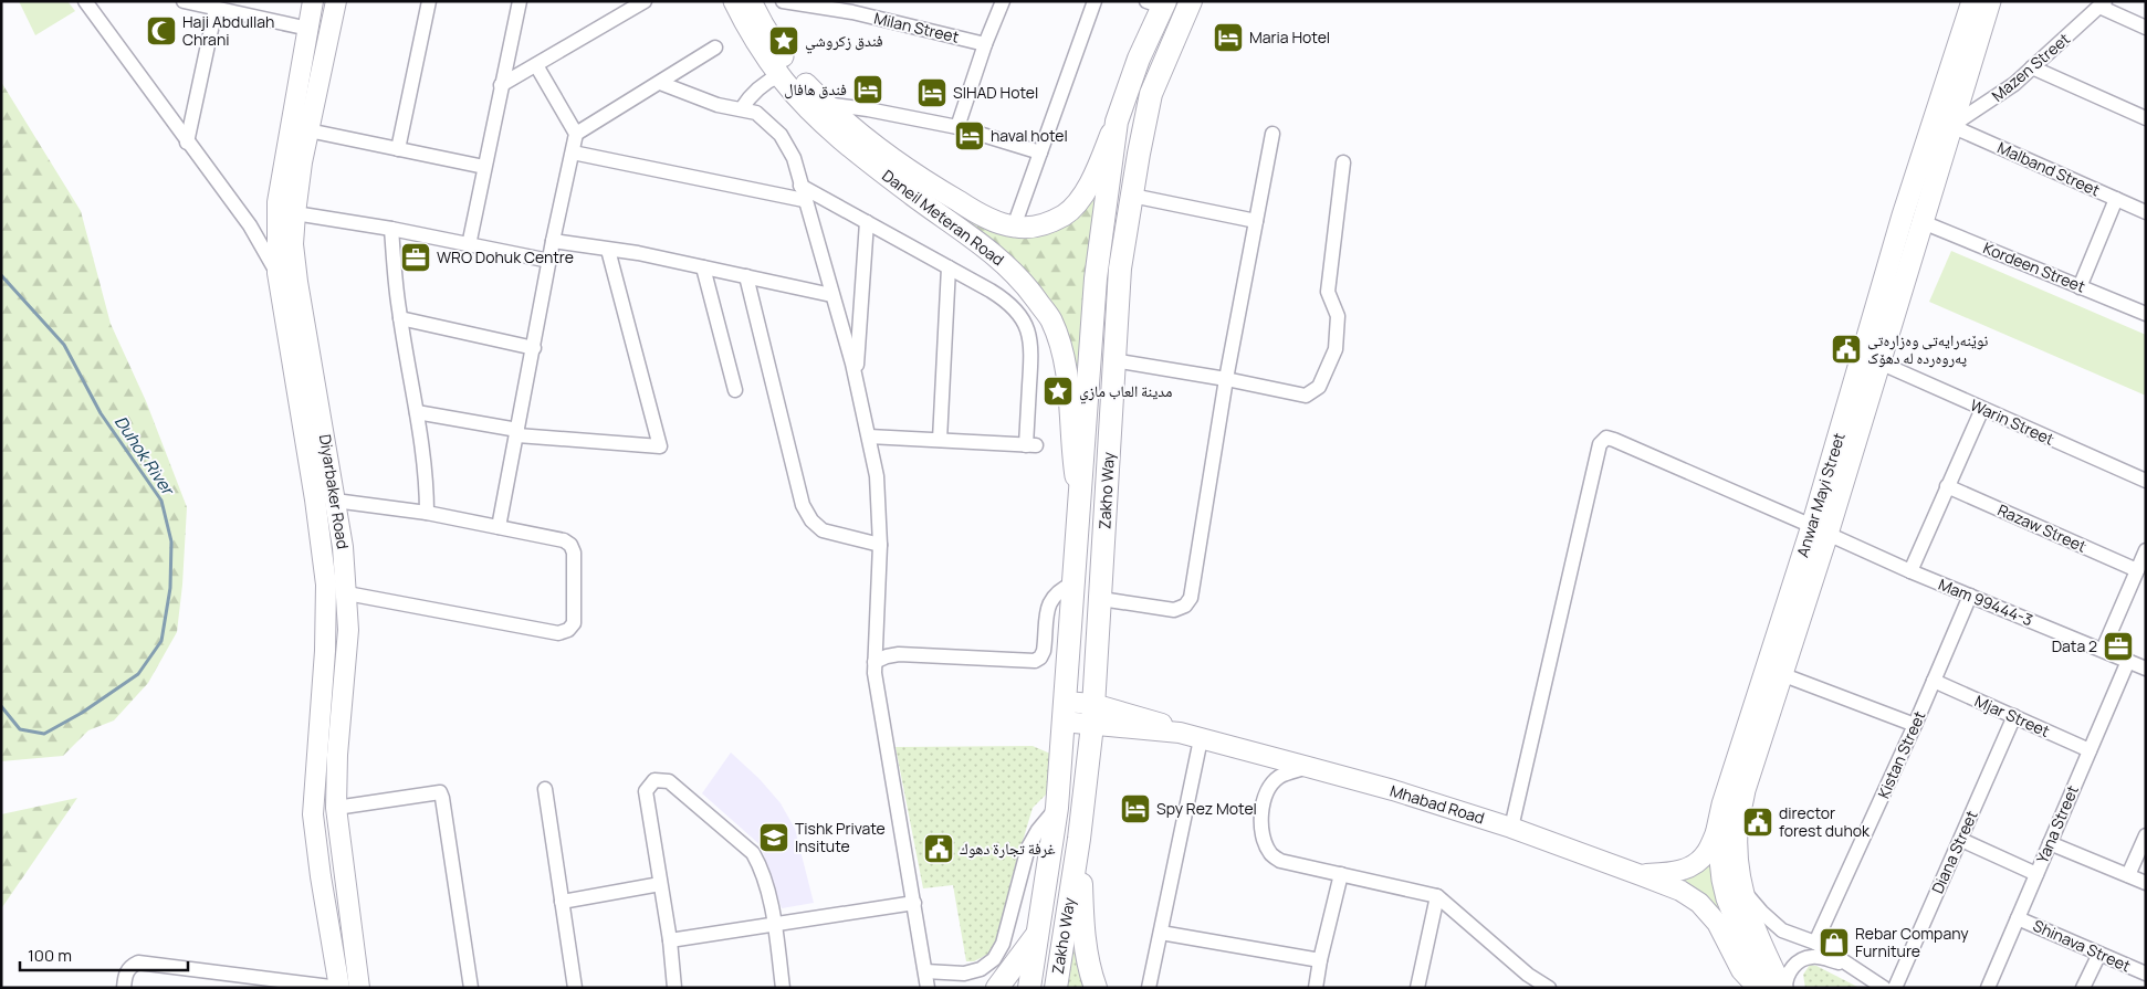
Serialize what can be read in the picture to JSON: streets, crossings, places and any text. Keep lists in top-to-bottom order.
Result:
{
  "streets": {
    "highway": ["Zakho Way"],
    "main road": [
      "Daneil Meteran Road",
      "Diyarbaker Road",
      "Anwar Mayi Street",
      "Mhabad Road"
    ],
    "street": [
      "Milan Street",
      "Mazen Street",
      "Malband Street",
      "Kordeen Street",
      "Warin Street",
      "Razaw Street",
      "Mam 99444-3",
      "Mjar Street",
      "Kistan Street",
      "Yana Street",
      "Diana Street",
      "Shinava Street"
    ]
  },
  "crossings": [
    ["Mazen Street", "Malband Street"],
    ["Mazen Street", "Anwar Mayi Street"],
    ["Malband Street", "Anwar Mayi Street"],
    ["Daneil Meteran Road", "Zakho Way"],
    ["Kordeen Street", "Anwar Mayi Street"],
    ["Warin Street", "Anwar Mayi Street"],
    ["Zakho Way", "Mhabad Road"],
    ["Anwar Mayi Street", "Mam 99444-3"],
    ["Mam 99444-3", "Kistan Street"],
    ["Mam 99444-3", "Mhabad Road"],
    ["Mam 99444-3", "Yana Street"],
    ["Mjar Street", "Kistan Street"],
    ["Mjar Street", "Yana Street"],
    ["Mjar Street", "Diana Street"],
    ["Yana Street", "Shinava Street"]
  ],
  "water": ["Duhok River"],
  "places": {
    "mosque": ["Haji Abdullah Chrani"],
    "hotel": [
      "Maria Hotel",
      "فندق هافال",
      "SIHAD Hotel",
      "haval hotel",
      "Spy Rez Motel"
    ],
    "place": ["فندق زكروشي", "مدينة العاب مازي"],
    "office": ["WRO Dohuk Centre", "Data 2"],
    "public building": ["نوێنەرایەتی وەزارەتی پەروەردە لە دهۆک", "director forest duhok", "غرفة تجارة دهوك"],
    "school or university": ["Tishk Private Insitute"],
    "shop": ["Rebar Company Furniture"]
  },
  "scale_bar": "100 m"
}
